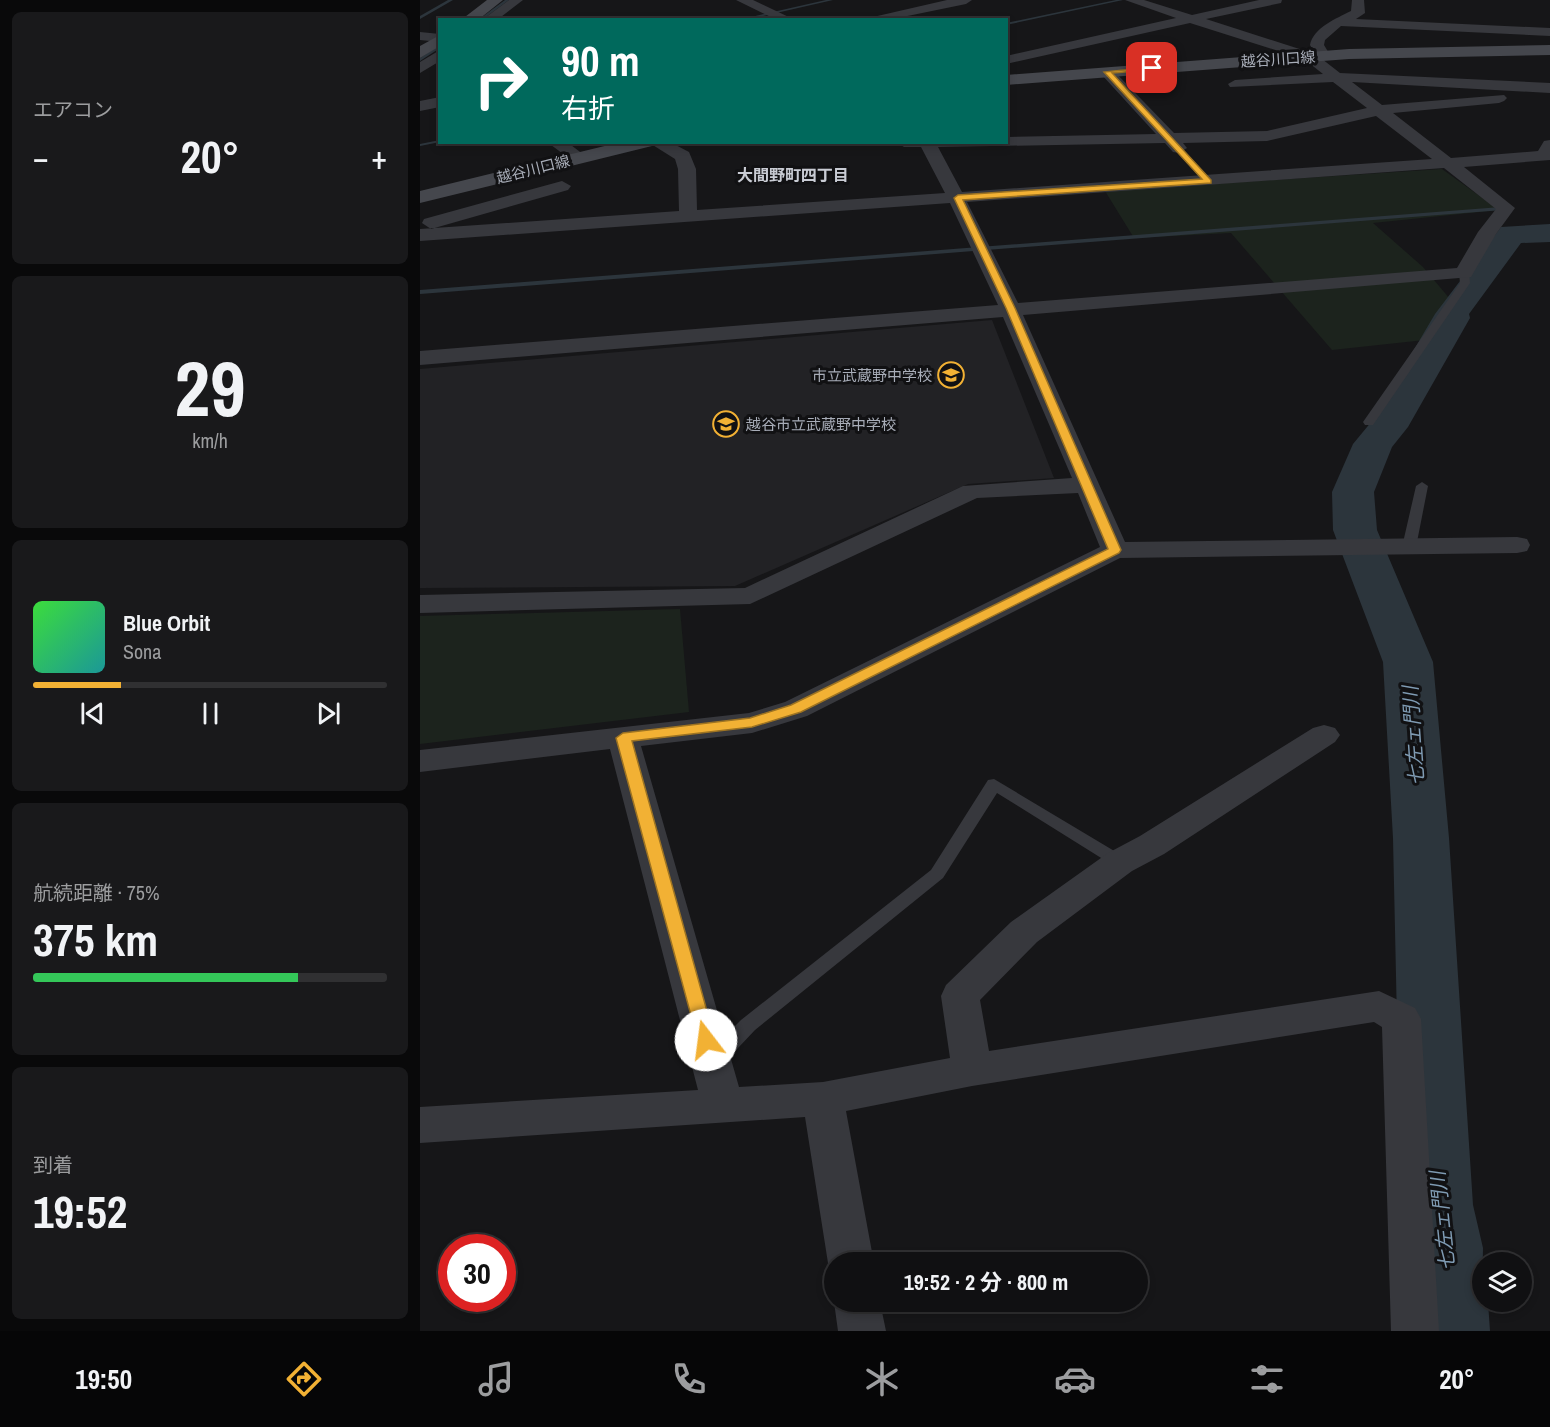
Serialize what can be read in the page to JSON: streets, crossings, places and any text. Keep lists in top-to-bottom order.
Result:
{
  "streets": {
    "main road": ["越谷川口線"]
  },
  "districts": ["大間野町四丁目"],
  "water": ["七左ェ門川"],
  "places": {
    "school or university": ["市立武蔵野中学校", "越谷市立武蔵野中学校"]
  },
  "page": {
    "tile": [
      "エアコン",
      ["29", "km/h"],
      ["航続距離 · 75%", "375 km"],
      ["到着", "19:52"]
    ],
    "turn": ["90 m", "右折"],
    "heat": ["−", "20°", "+"],
    "song": ["Blue Orbit", "Sona"],
    "limit": "30",
    "trip": "19:52 · 2 分 · 800 m",
    "tabs": ["19:50", "20°"]
  }
}
